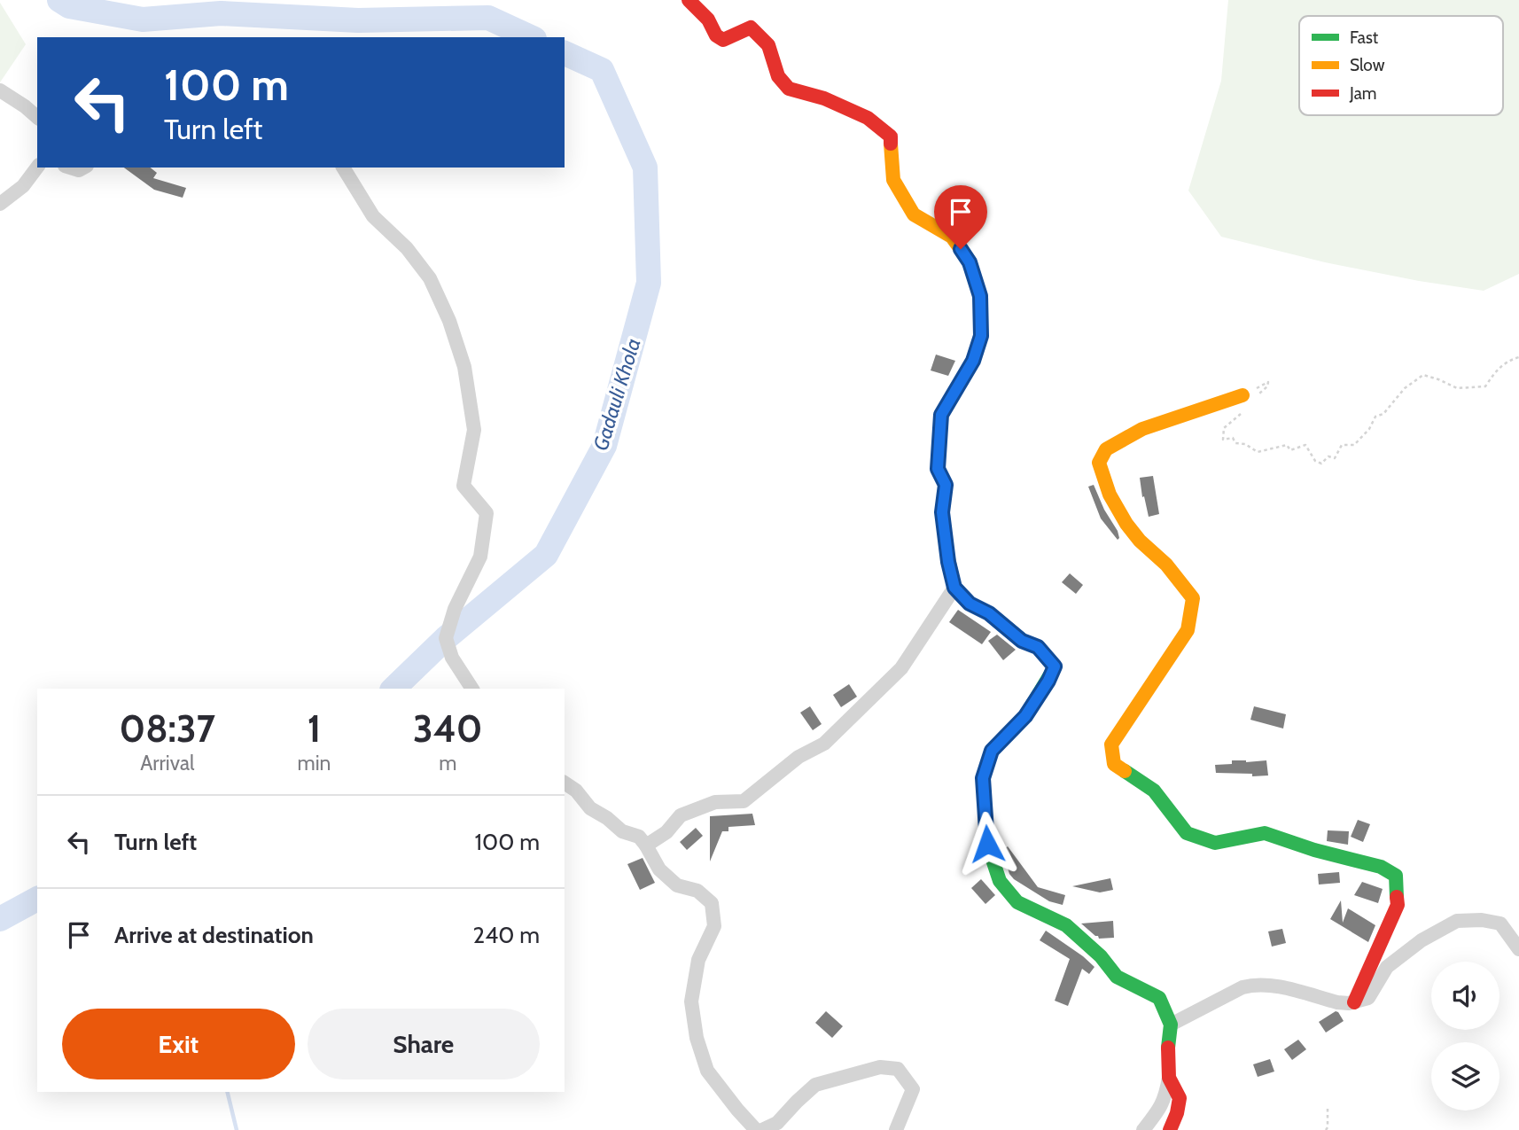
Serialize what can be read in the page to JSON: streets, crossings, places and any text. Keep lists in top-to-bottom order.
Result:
{
  "water": ["Gadauli Khola"],
  "legend": ["Fast", "Slow", "Jam"],
  "page": {
    "turn": ["100 m", "Turn left"],
    "eta": [
      "08:37",
      "Arrival",
      "1",
      "min",
      "340",
      "m"
    ],
    "list": [
      {
        "name": "Turn left",
        "value": "100 m"
      },
      {
        "name": "Arrive at destination",
        "value": "240 m"
      }
    ],
    "buttons": ["Exit", "Share"]
  }
}
